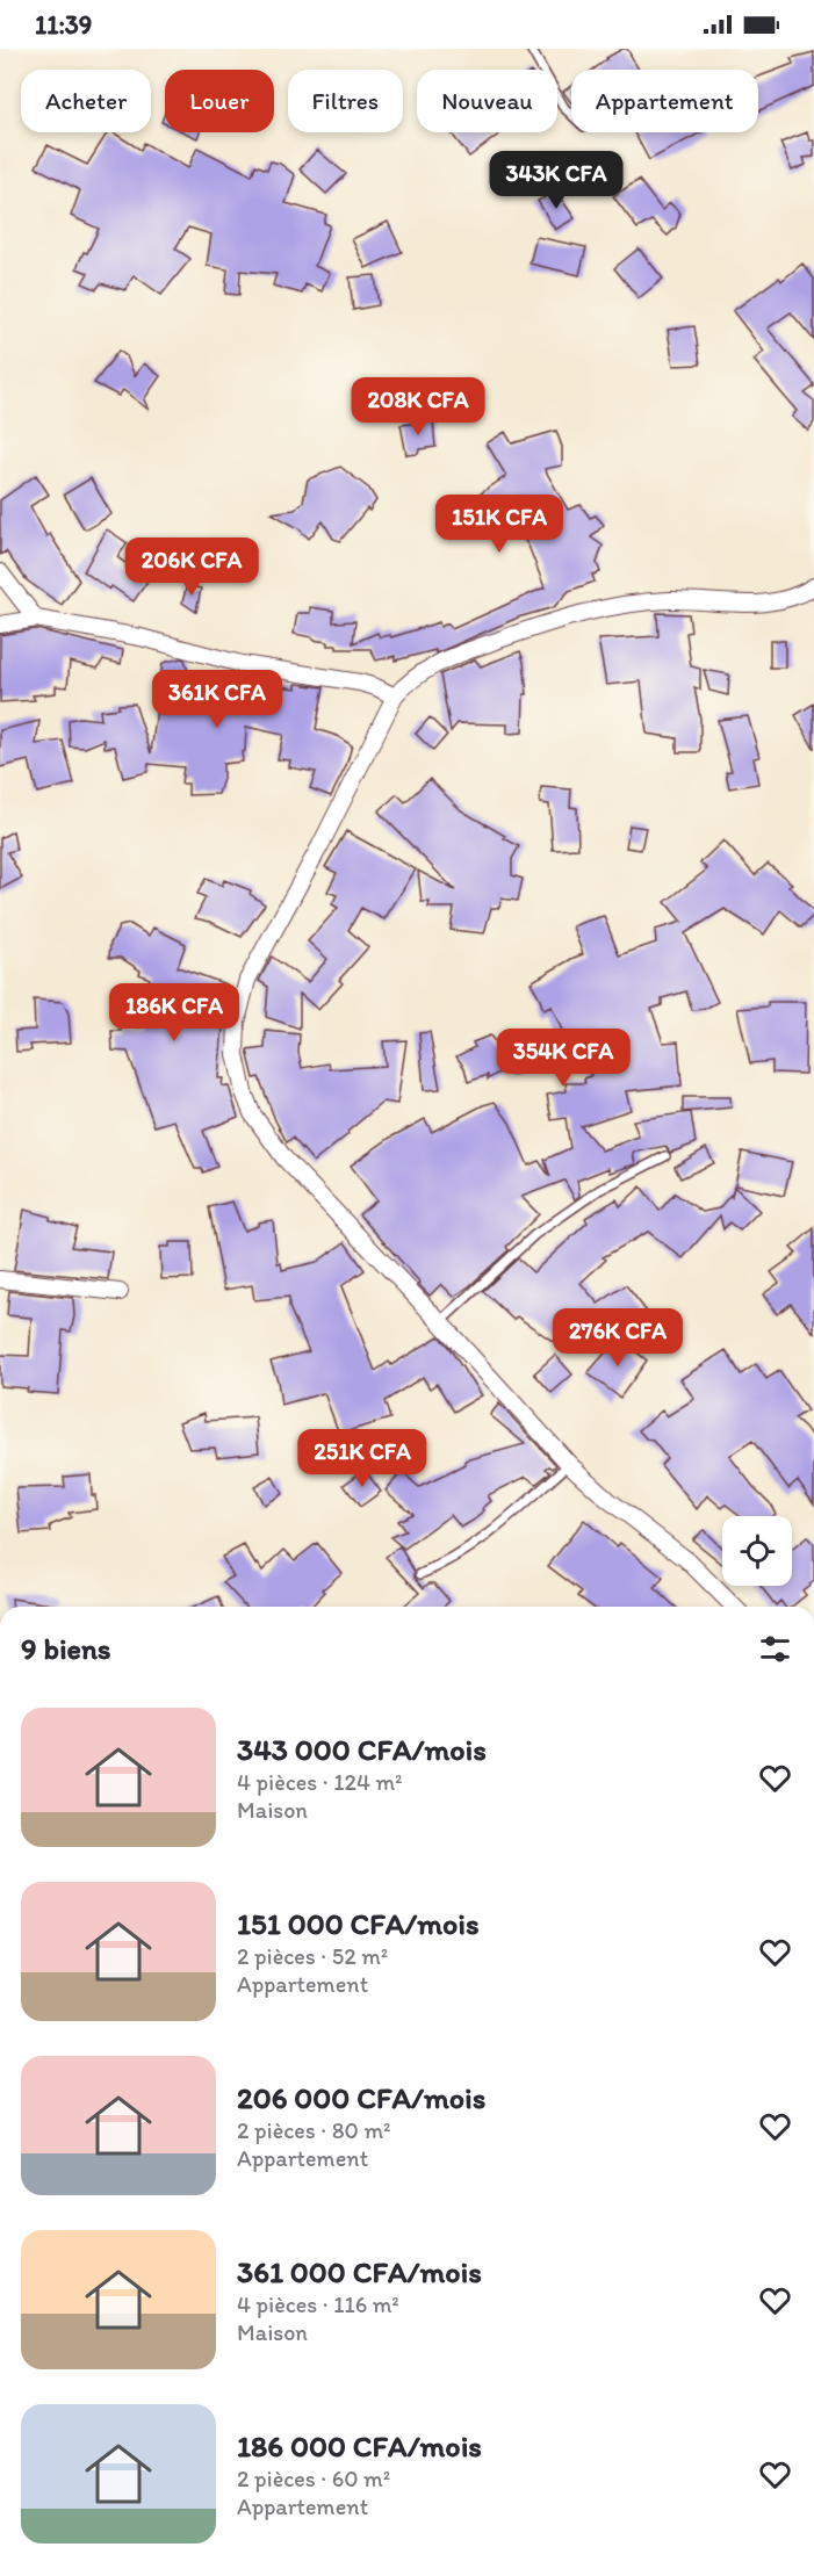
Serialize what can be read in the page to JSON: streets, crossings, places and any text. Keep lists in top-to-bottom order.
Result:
{
  "page": {
    "status": "11:39",
    "chip": [
      "Acheter",
      "Louer",
      "Filtres",
      "Nouveau",
      "Appartement"
    ],
    "price": [
      "343K CFA",
      "208K CFA",
      "151K CFA",
      "206K CFA",
      "361K CFA",
      "186K CFA",
      "354K CFA",
      "276K CFA",
      "251K CFA"
    ],
    "heading": "9 biens",
    "list": [
      {
        "name": "343 000 CFA/mois",
        "note": "4 pièces · 124 m² · Maison"
      },
      {
        "name": "151 000 CFA/mois",
        "note": "2 pièces · 52 m² · Appartement"
      },
      {
        "name": "206 000 CFA/mois",
        "note": "2 pièces · 80 m² · Appartement"
      },
      {
        "name": "361 000 CFA/mois",
        "note": "4 pièces · 116 m² · Maison"
      },
      {
        "name": "186 000 CFA/mois",
        "note": "2 pièces · 60 m² · Appartement"
      }
    ]
  }
}
